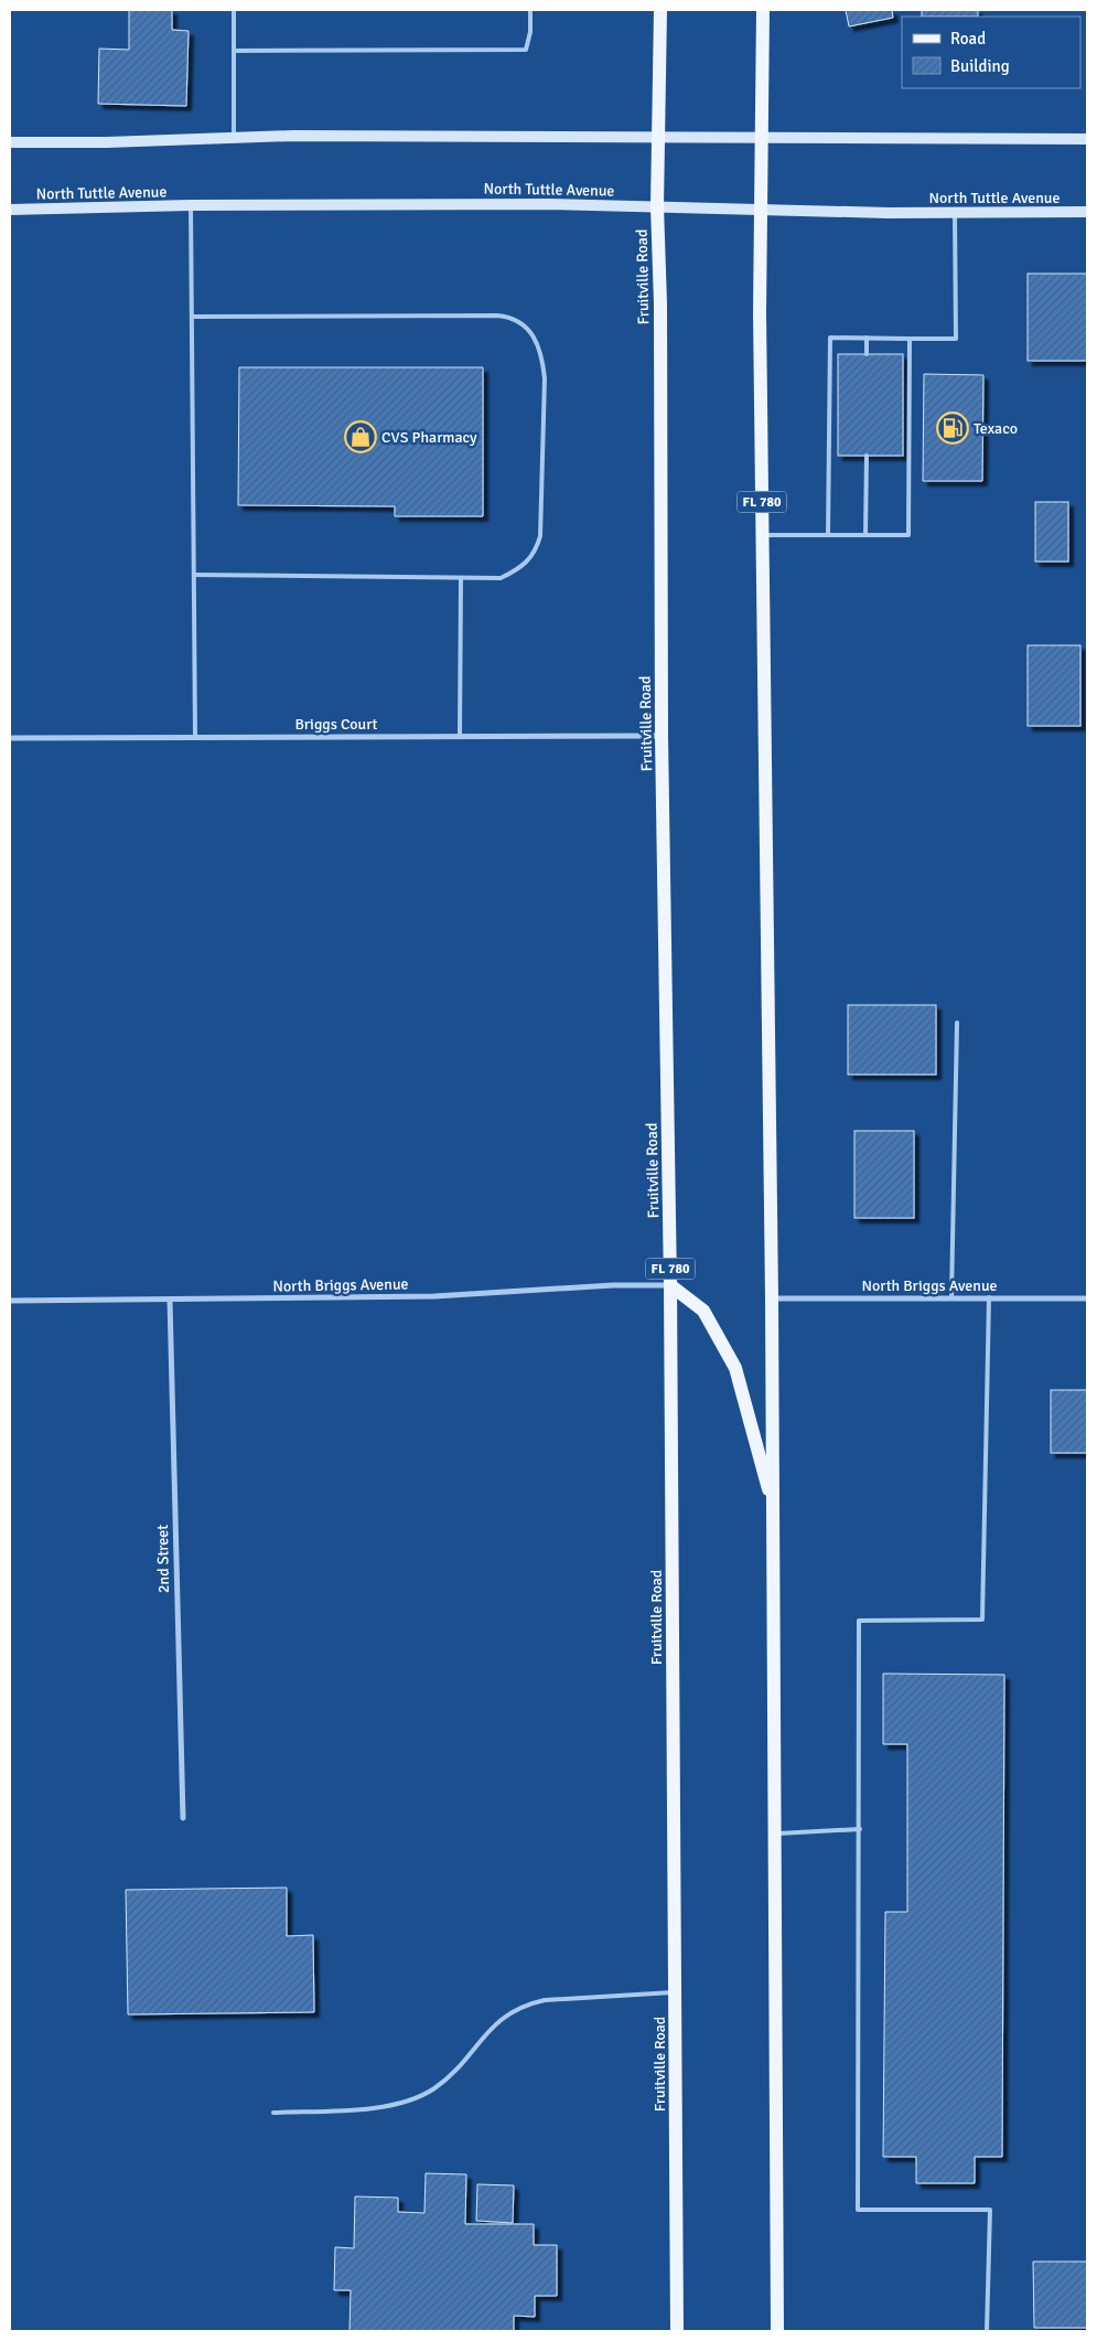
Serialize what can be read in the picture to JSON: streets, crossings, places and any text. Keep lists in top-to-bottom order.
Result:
{
  "streets": {
    "main road": ["North Tuttle Avenue", "Fruitville Road", "FL 780"],
    "street": ["Briggs Court", "North Briggs Avenue", "2nd Street"]
  },
  "crossings": [
    ["North Tuttle Avenue", "Fruitville Road"],
    ["North Tuttle Avenue", "FL 780"],
    ["Fruitville Road", "Briggs Court"],
    ["Fruitville Road", "North Briggs Avenue"],
    ["FL 780", "North Briggs Avenue"],
    ["North Briggs Avenue", "2nd Street"]
  ],
  "places": {
    "fuel station": ["Texaco"],
    "shop": ["CVS Pharmacy"]
  },
  "legend": ["Road", "Building"]
}
